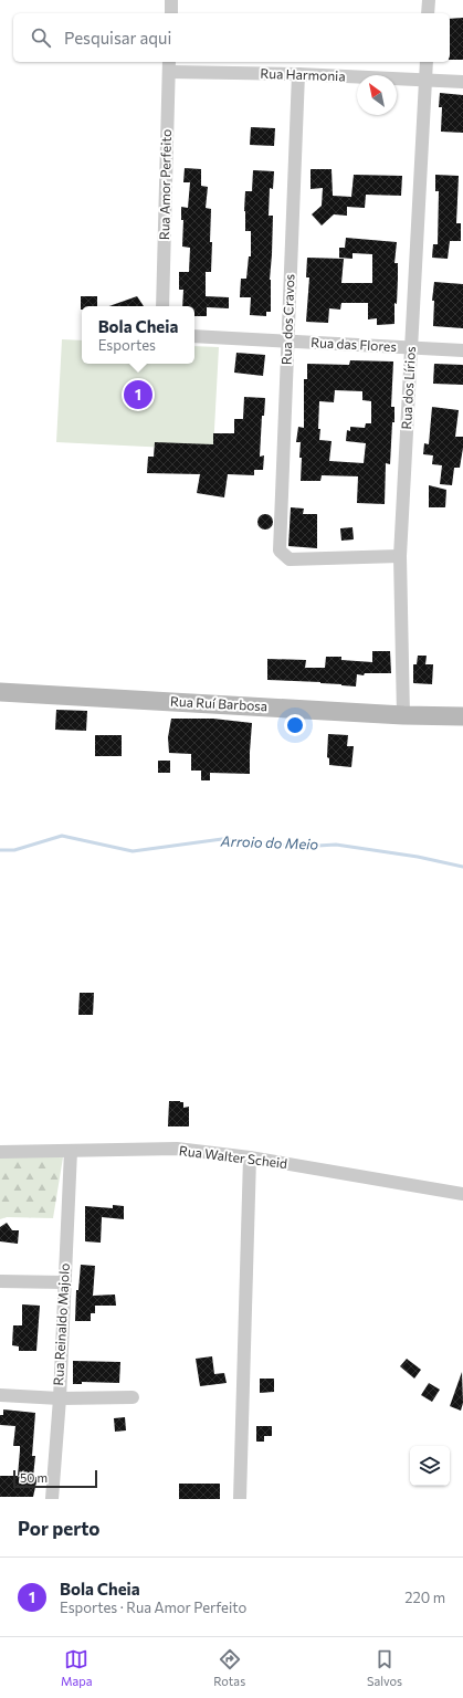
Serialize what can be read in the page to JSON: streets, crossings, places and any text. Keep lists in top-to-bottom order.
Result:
{
  "streets": {
    "main road": ["Rua Ruí Barbosa"],
    "street": [
      "Rua Harmonia",
      "Rua Amor Perfeito",
      "Rua dos Cravos",
      "Rua das Flores",
      "Rua dos Lírios",
      "Rua Walter Scheid",
      "Rua Reinaldo Majolo"
    ]
  },
  "crossings": [
    ["Rua Harmonia", "Rua Amor Perfeito"],
    ["Rua Harmonia", "Rua dos Cravos"],
    ["Rua Harmonia", "Rua dos Lírios"],
    ["Rua dos Cravos", "Rua das Flores"],
    ["Rua dos Cravos", "Rua dos Lírios"],
    ["Rua das Flores", "Rua dos Lírios"],
    ["Rua dos Lírios", "Rua Ruí Barbosa"],
    ["Rua Walter Scheid", "Rua Reinaldo Majolo"]
  ],
  "water": ["Arroio do Meio"],
  "scale_bar": "50 m",
  "north": "top left",
  "page": {
    "search": "Pesquisar aqui",
    "popup": ["Bola Cheia", "Esportes"],
    "pins": "1",
    "scale": "50 m",
    "heading": "Por perto",
    "list": [
      {
        "mark": "1",
        "name": "Bola Cheia",
        "note": "Esportes · Rua Amor Perfeito",
        "value": "220 m"
      }
    ],
    "nav": ["Mapa", "Rotas", "Salvos"]
  }
}
